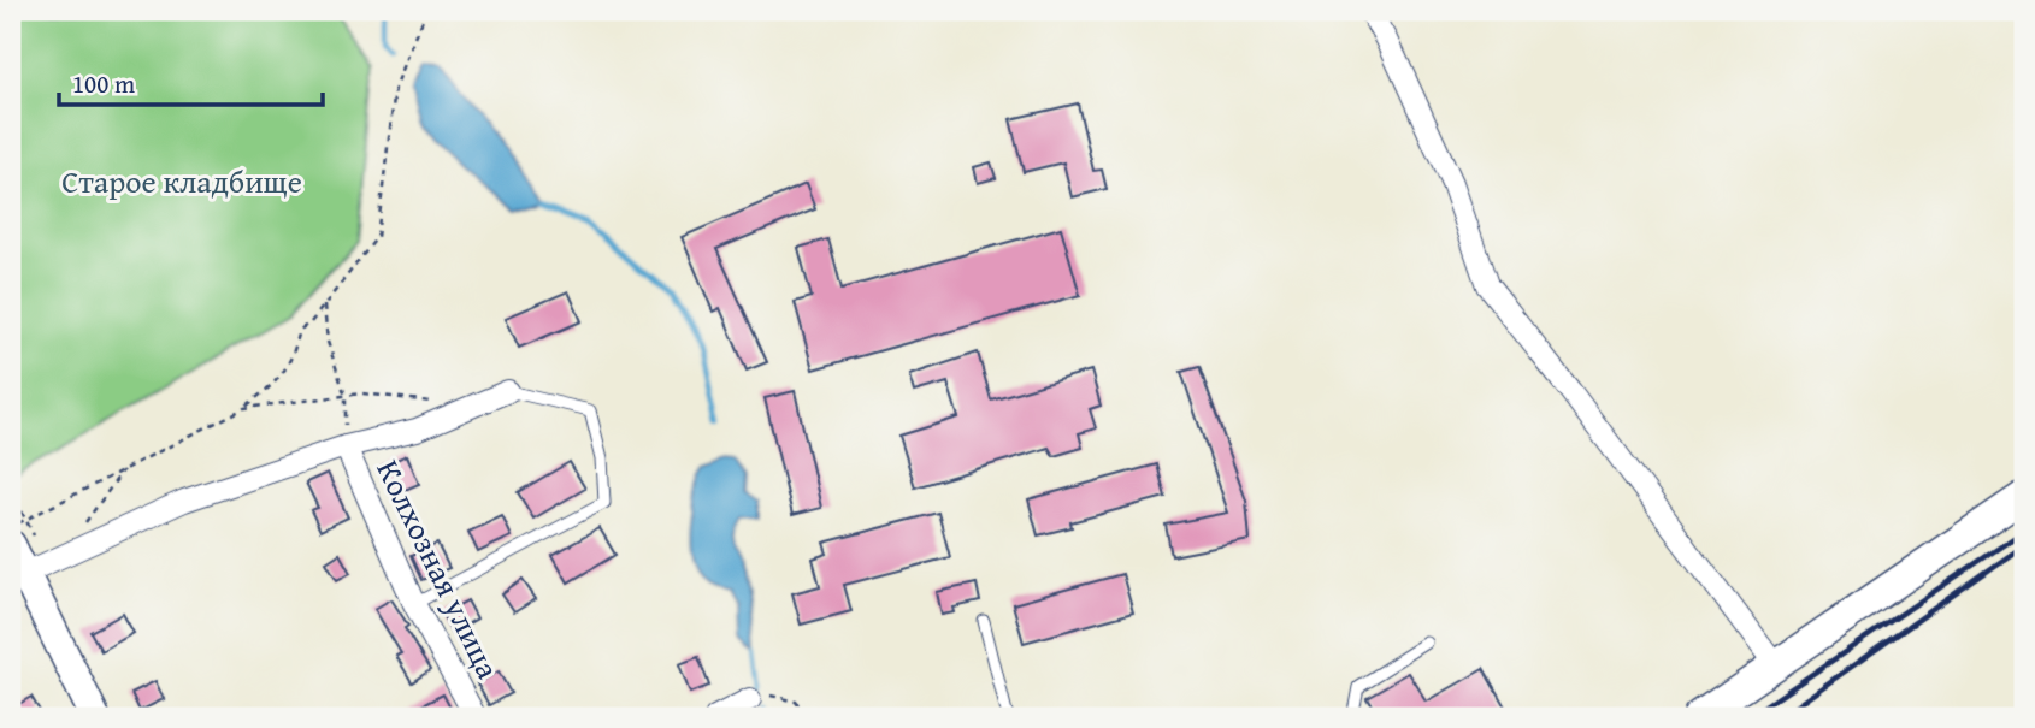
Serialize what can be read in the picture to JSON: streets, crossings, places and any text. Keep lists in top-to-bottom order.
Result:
{
  "streets": {
    "street": ["Колхозная улица"]
  },
  "parks": ["Старое кладбище"],
  "scale_bar": "100 m"
}
